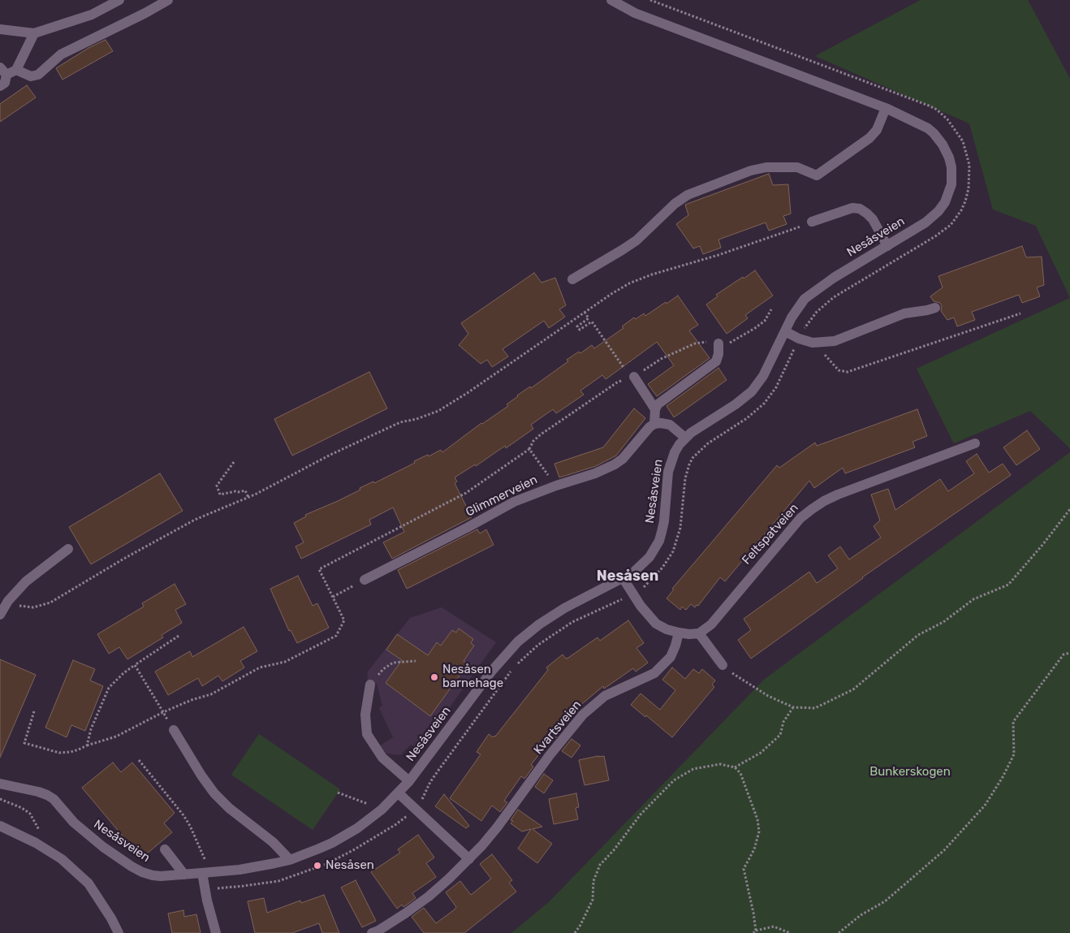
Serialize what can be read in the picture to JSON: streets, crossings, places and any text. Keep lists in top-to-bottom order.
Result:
{
  "streets": {
    "street": [
      "Nesåsveien",
      "Glimmerveien",
      "Feltspatveien",
      "Kvartsveien"
    ]
  },
  "districts": ["Nesåsen"],
  "parks": ["Bunkerskogen"],
  "places": ["Nesåsen barnehage", "Nesåsen"]
}
